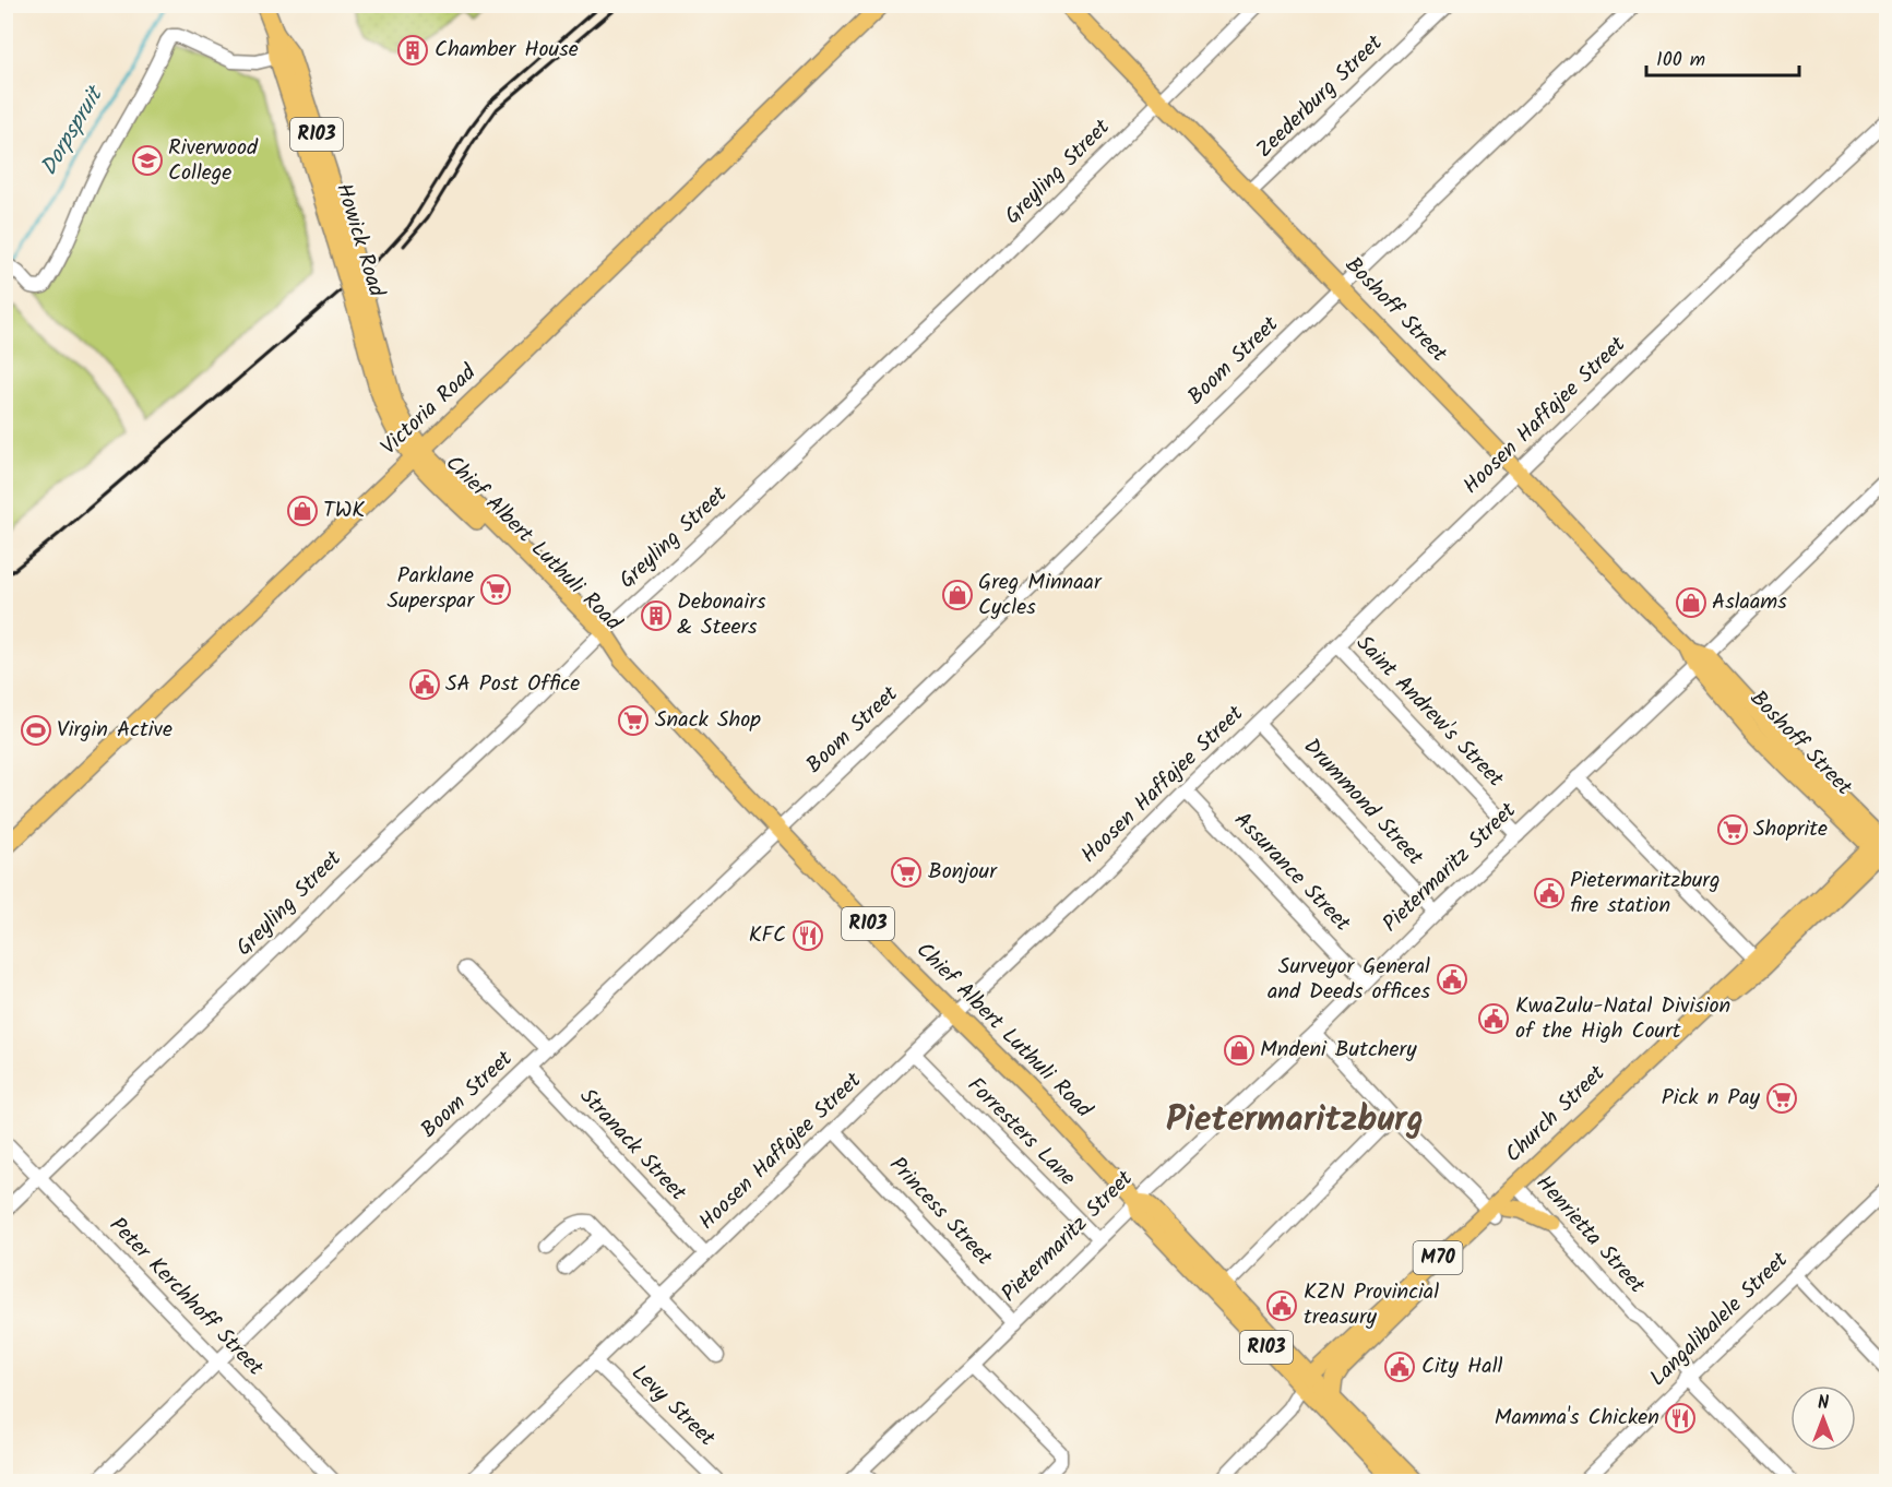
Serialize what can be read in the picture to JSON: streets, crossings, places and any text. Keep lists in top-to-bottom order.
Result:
{
  "streets": {
    "main road": [
      "R103",
      "Howick Road",
      "Boshoff Street",
      "Victoria Road",
      "Chief Albert Luthuli Road",
      "Church Street",
      "M70"
    ],
    "street": [
      "Zeederburg Street",
      "Greyling Street",
      "Boom Street",
      "Hoosen Haffajee Street",
      "Saint Andrew's Street",
      "Drummond Street",
      "Pietermaritz Street",
      "Assurance Street",
      "Forresters Lane",
      "Stranack Street",
      "Princess Street",
      "Henrietta Street",
      "Peter Kerchhoff Street",
      "Langalibalele Street",
      "Levy Street"
    ]
  },
  "crossings": [
    ["Zeederburg Street", "Boshoff Street"],
    ["Greyling Street", "Boshoff Street"],
    ["Greyling Street", "Chief Albert Luthuli Road"],
    ["Greyling Street", "Peter Kerchhoff Street"],
    ["Howick Road", "Victoria Road"],
    ["Howick Road", "Chief Albert Luthuli Road"],
    ["Boshoff Street", "Boom Street"],
    ["Boshoff Street", "Hoosen Haffajee Street"],
    ["Boshoff Street", "Pietermaritz Street"],
    ["Boshoff Street", "Church Street"],
    ["Boom Street", "Chief Albert Luthuli Road"],
    ["Boom Street", "Stranack Street"],
    ["Boom Street", "Peter Kerchhoff Street"],
    ["Victoria Road", "Chief Albert Luthuli Road"],
    ["Hoosen Haffajee Street", "Chief Albert Luthuli Road"],
    ["Hoosen Haffajee Street", "Saint Andrew's Street"],
    ["Hoosen Haffajee Street", "Drummond Street"],
    ["Hoosen Haffajee Street", "Assurance Street"],
    ["Hoosen Haffajee Street", "Forresters Lane"],
    ["Hoosen Haffajee Street", "Stranack Street"],
    ["Hoosen Haffajee Street", "Princess Street"],
    ["Hoosen Haffajee Street", "Levy Street"],
    ["Chief Albert Luthuli Road", "Pietermaritz Street"],
    ["Chief Albert Luthuli Road", "Church Street"],
    ["Saint Andrew's Street", "Pietermaritz Street"],
    ["Drummond Street", "Pietermaritz Street"],
    ["Pietermaritz Street", "Assurance Street"],
    ["Pietermaritz Street", "Forresters Lane"],
    ["Pietermaritz Street", "Princess Street"],
    ["Church Street", "Henrietta Street"],
    ["Henrietta Street", "Langalibalele Street"]
  ],
  "districts": ["Pietermaritzburg"],
  "water": ["Dorpspruit"],
  "places": {
    "building": ["Chamber House", "Debonairs & Steers"],
    "school or university": ["Riverwood College"],
    "shop": [
      "TWK",
      "Greg Minnaar Cycles",
      "Aslaams",
      "Mndeni Butchery"
    ],
    "supermarket": [
      "Parklane Superspar",
      "Snack Shop",
      "Shoprite",
      "Bonjour",
      "Pick n Pay"
    ],
    "public building": [
      "SA Post Office",
      "Pietermaritzburg fire station",
      "Surveyor General and Deeds offices",
      "KwaZulu-Natal Division of the High Court",
      "KZN Provincial treasury",
      "City Hall"
    ],
    "sports": ["Virgin Active"],
    "restaurant": ["KFC", "Mamma's Chicken"]
  },
  "scale_bar": "100 m",
  "north": "top"
}
